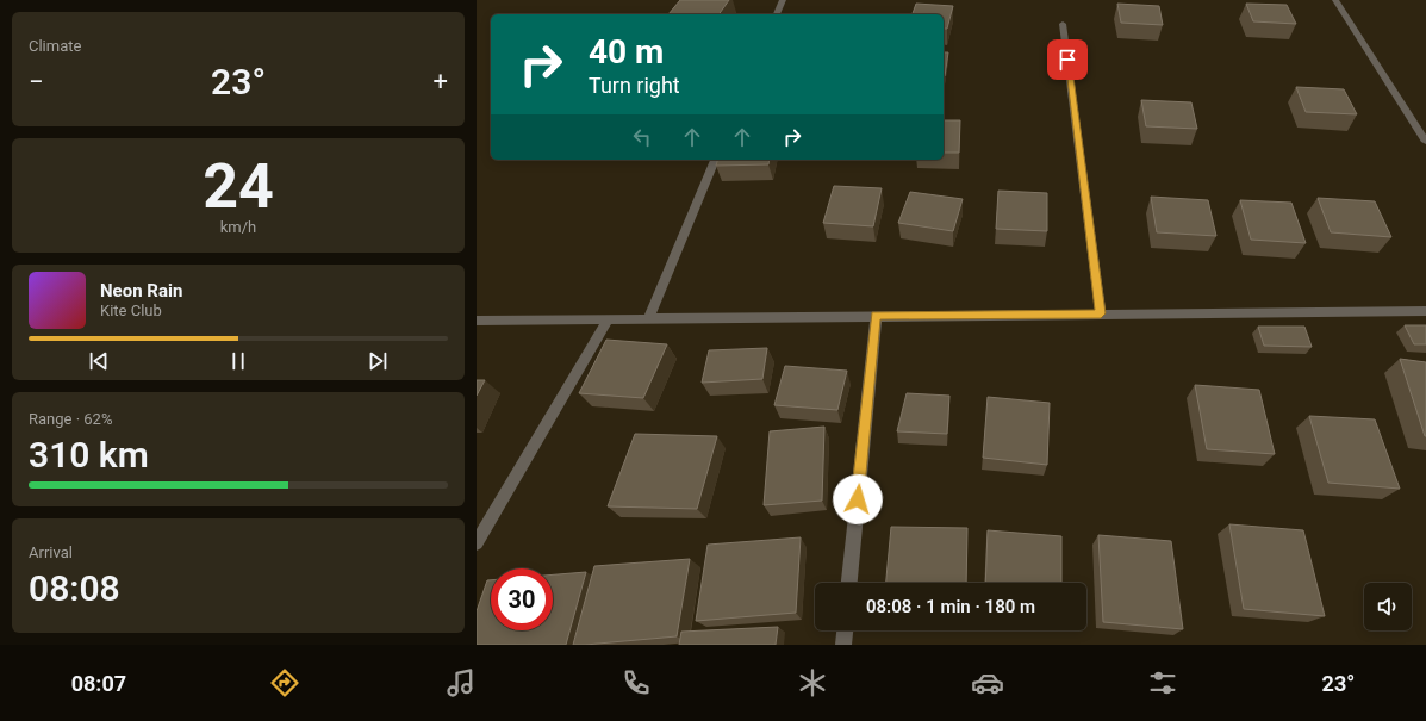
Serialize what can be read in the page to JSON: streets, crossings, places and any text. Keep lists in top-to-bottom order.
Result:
{
  "page": {
    "tile": [
      "Climate",
      ["24", "km/h"],
      ["Range · 62%", "310 km"],
      ["Arrival", "08:08"]
    ],
    "turn": ["40 m", "Turn right"],
    "heat": ["−", "23°", "+"],
    "song": ["Neon Rain", "Kite Club"],
    "limit": "30",
    "trip": "08:08 · 1 min · 180 m",
    "tabs": ["08:07", "23°"]
  }
}
